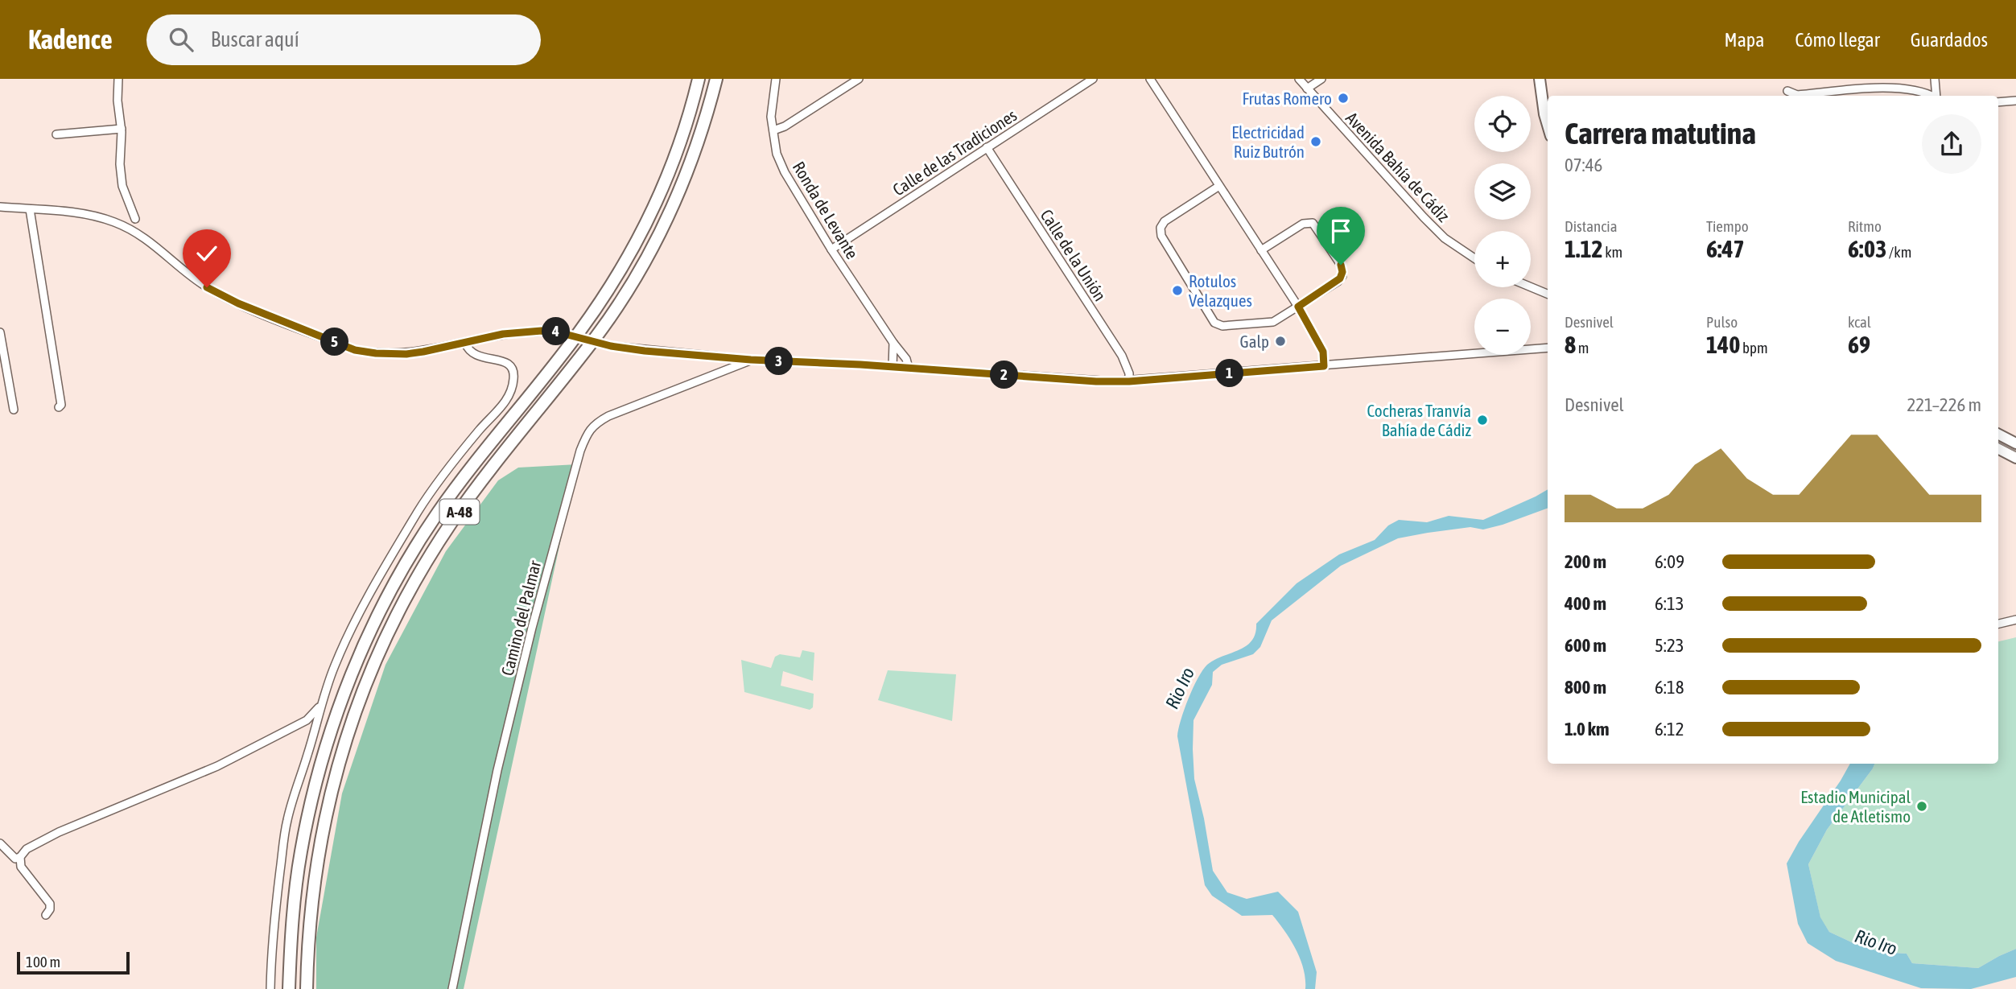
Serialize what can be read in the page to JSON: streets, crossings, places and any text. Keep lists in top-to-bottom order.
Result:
{
  "streets": {
    "highway": ["A-48"],
    "street": [
      "Calle de las Tradiciones",
      "Avenida Bahía de Cádiz",
      "Ronda de Levante",
      "Calle de la Unión",
      "Camino del Palmar"
    ]
  },
  "crossings": [
    ["Calle de las Tradiciones", "Ronda de Levante"],
    ["Calle de las Tradiciones", "Calle de la Unión"]
  ],
  "water": ["Rio Iro"],
  "places": [
    "Frutas Romero",
    "Electricidad Ruiz Butrón",
    "Rotulos Velazques",
    "Galp",
    "Cocheras Tranvía Bahía de Cádiz",
    "Estadio Municipal de Atletismo"
  ],
  "scale_bar": "100 m",
  "page": {
    "header": "Kadence",
    "search": "Buscar aquí",
    "nav": ["Mapa", "Cómo llegar", "Guardados"],
    "map_buttons": ["+", "−"],
    "heading": ["Carrera matutina", "07:46"],
    "stats": [
      ["Distancia", "1.12 km"],
      ["Tiempo", "6:47"],
      ["Ritmo", "6:03 /km"],
      ["Desnivel", "8 m"],
      ["Pulso", "140 bpm"],
      ["kcal", "69"]
    ],
    "pins": [
      "4",
      "5",
      "3",
      "1",
      "2"
    ],
    "chart": ["Desnivel", "221–226 m"],
    "list": [
      {
        "name": "200 m",
        "note": "6:09"
      },
      {
        "name": "400 m",
        "note": "6:13"
      },
      {
        "name": "600 m",
        "note": "5:23"
      },
      {
        "name": "800 m",
        "note": "6:18"
      },
      {
        "name": "1.0 km",
        "note": "6:12"
      }
    ],
    "scale": "100 m"
  }
}
